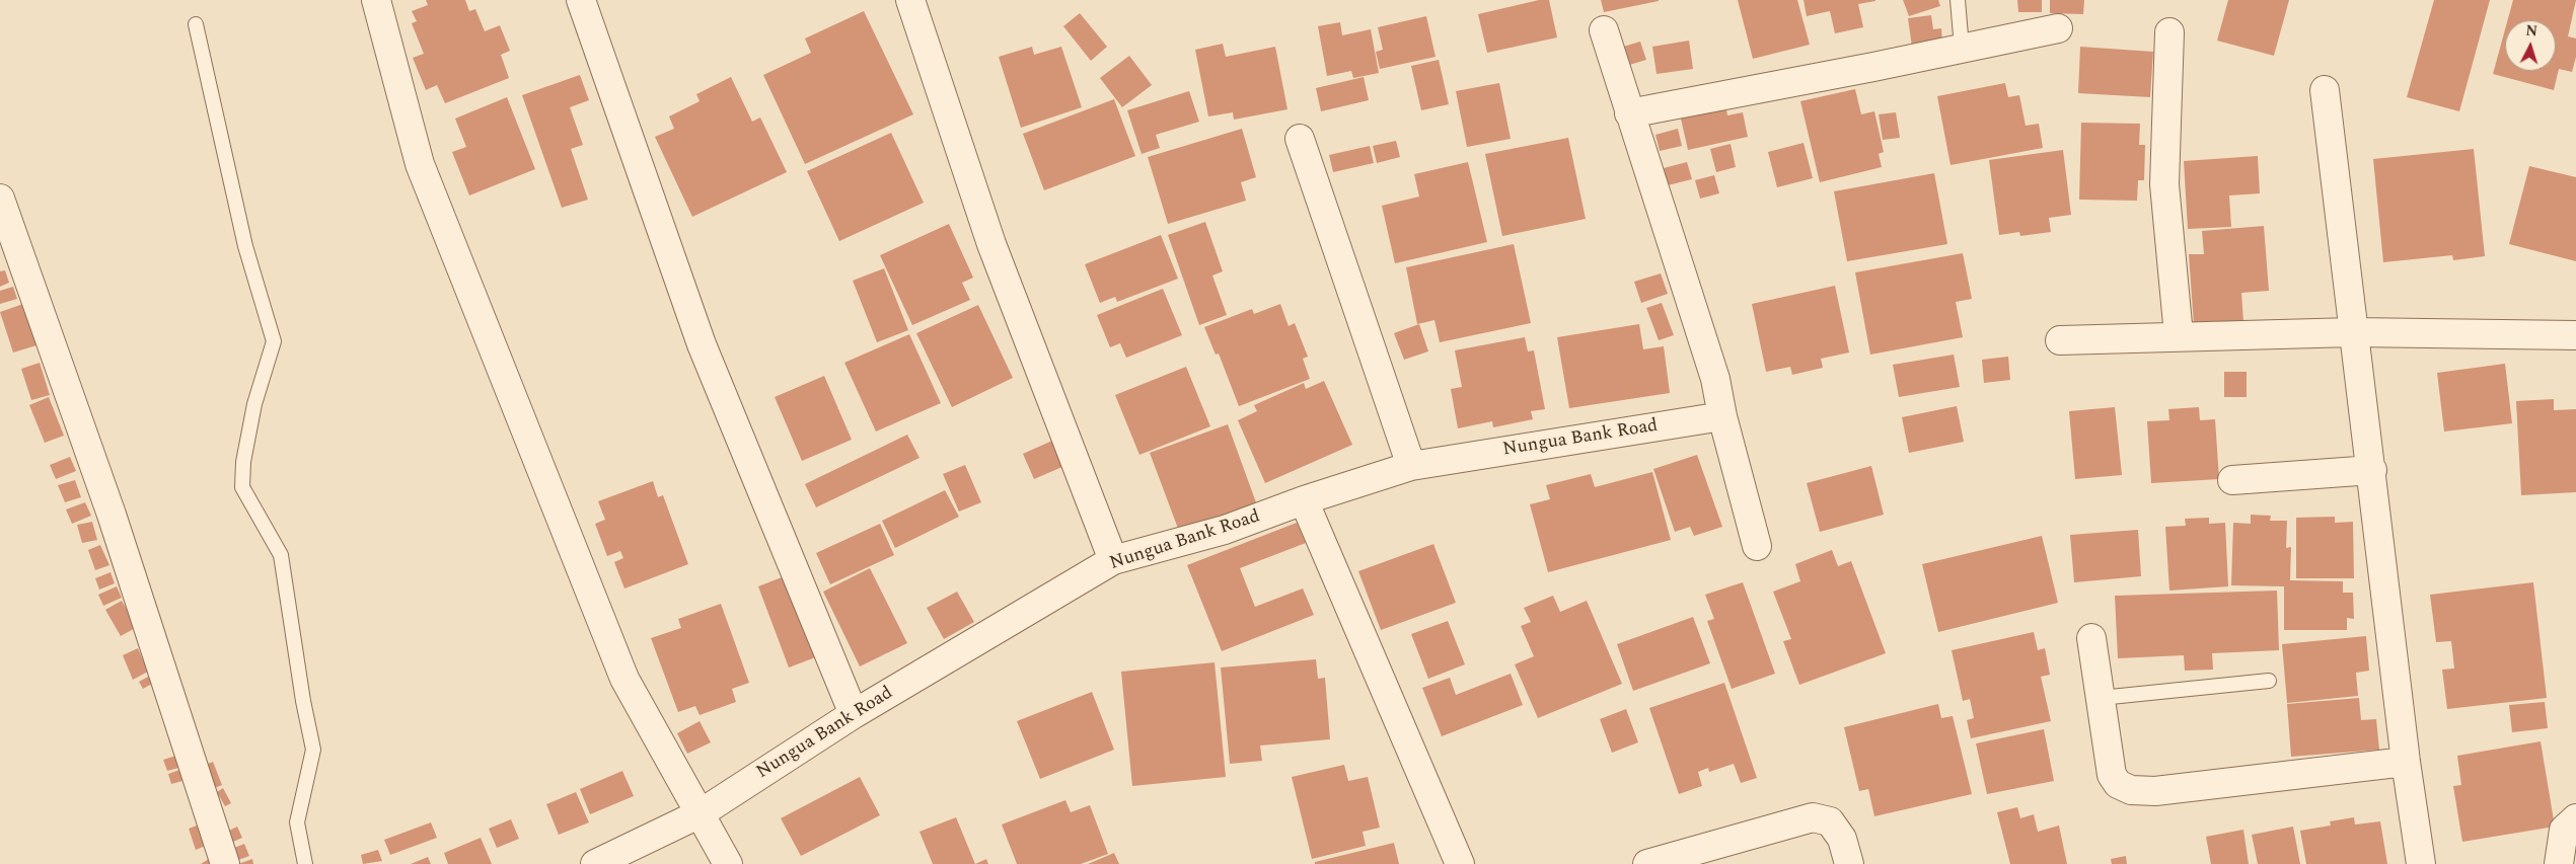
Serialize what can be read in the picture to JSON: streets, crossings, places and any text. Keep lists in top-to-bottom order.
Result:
{
  "streets": {
    "street": ["Nungua Bank Road"]
  },
  "north": "top"
}
